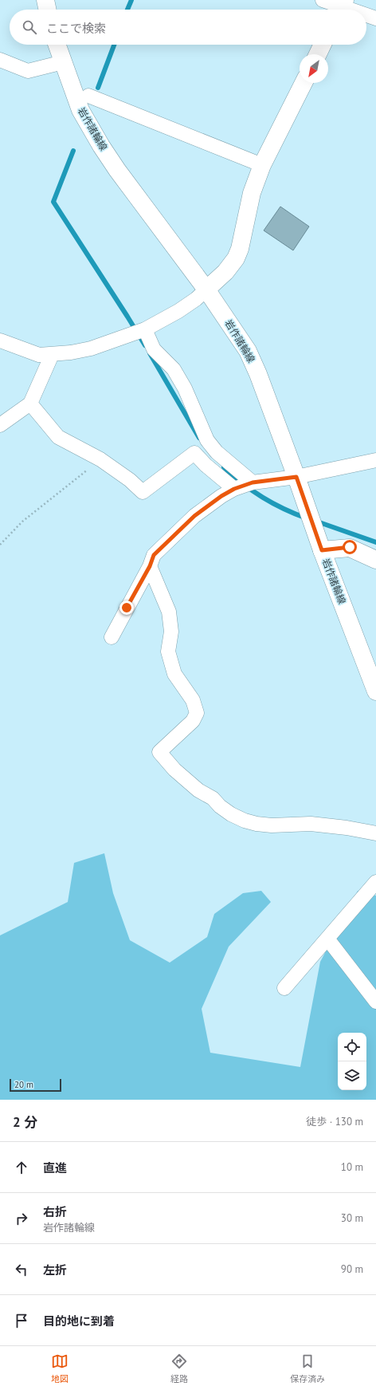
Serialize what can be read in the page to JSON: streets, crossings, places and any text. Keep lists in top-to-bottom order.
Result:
{
  "streets": {
    "main road": ["岩作諸輪線"]
  },
  "scale_bar": "20 m",
  "north": "bottom left",
  "page": {
    "search": "ここで検索",
    "scale": "20 m",
    "heading": ["2 分", "徒歩 · 130 m"],
    "list": [
      ["直進", "10 m"],
      ["右折", "岩作諸輪線", "30 m"],
      ["左折", "90 m"],
      "目的地に到着"
    ],
    "nav": ["地図", "経路", "保存済み"]
  }
}
